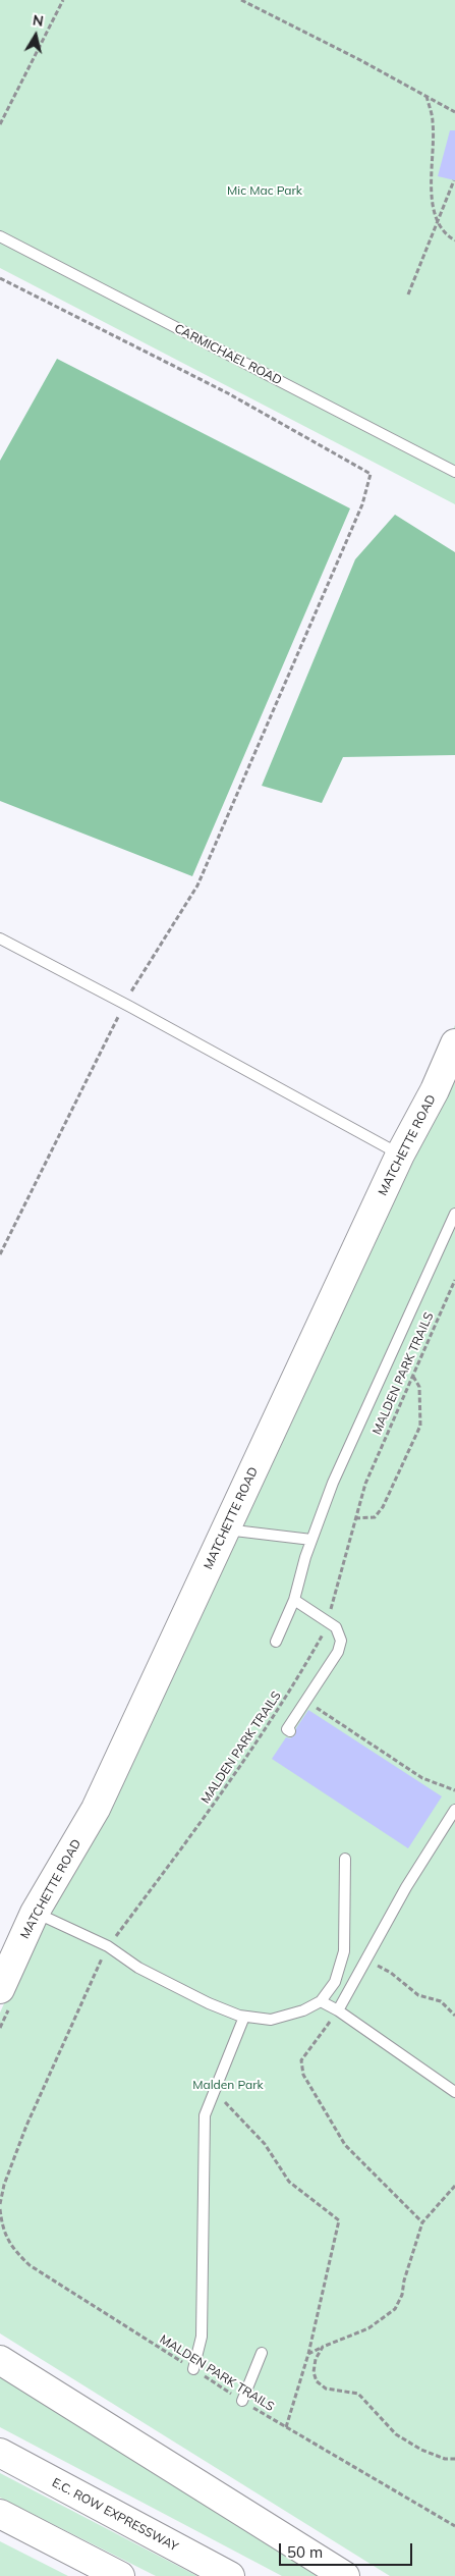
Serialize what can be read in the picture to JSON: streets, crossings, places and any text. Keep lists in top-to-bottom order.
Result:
{
  "streets": {
    "main road": ["MATCHETTE ROAD", "E.C. ROW EXPRESSWAY"],
    "lane": ["CARMICHAEL ROAD"],
    "path": ["MALDEN PARK TRAILS"]
  },
  "parks": ["Mic Mac Park", "Malden Park"],
  "scale_bar": "50 m",
  "north": "top"
}
